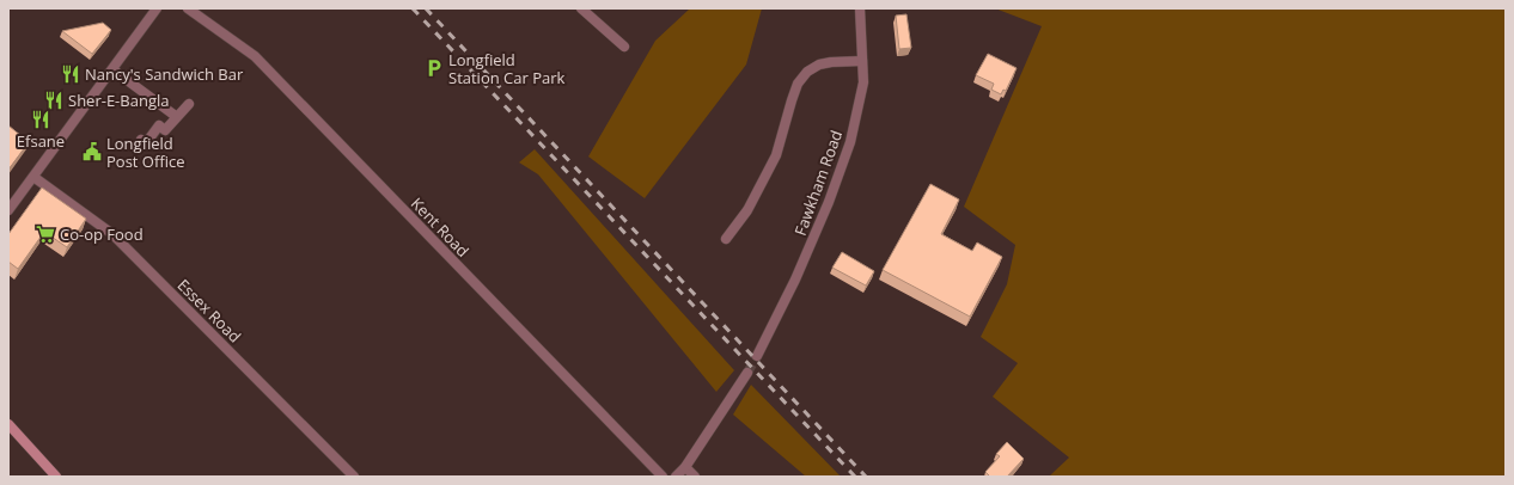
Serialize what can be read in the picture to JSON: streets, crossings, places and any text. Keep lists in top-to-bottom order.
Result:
{
  "streets": {
    "street": ["Fawkham Road", "Kent Road", "Essex Road"]
  },
  "places": {
    "parking": ["Longfield Station Car Park"],
    "restaurant": ["Nancy's Sandwich Bar", "Sher-E-Bangla", "Efsane"],
    "public building": ["Longfield Post Office"],
    "supermarket": ["Co-op Food"]
  }
}
